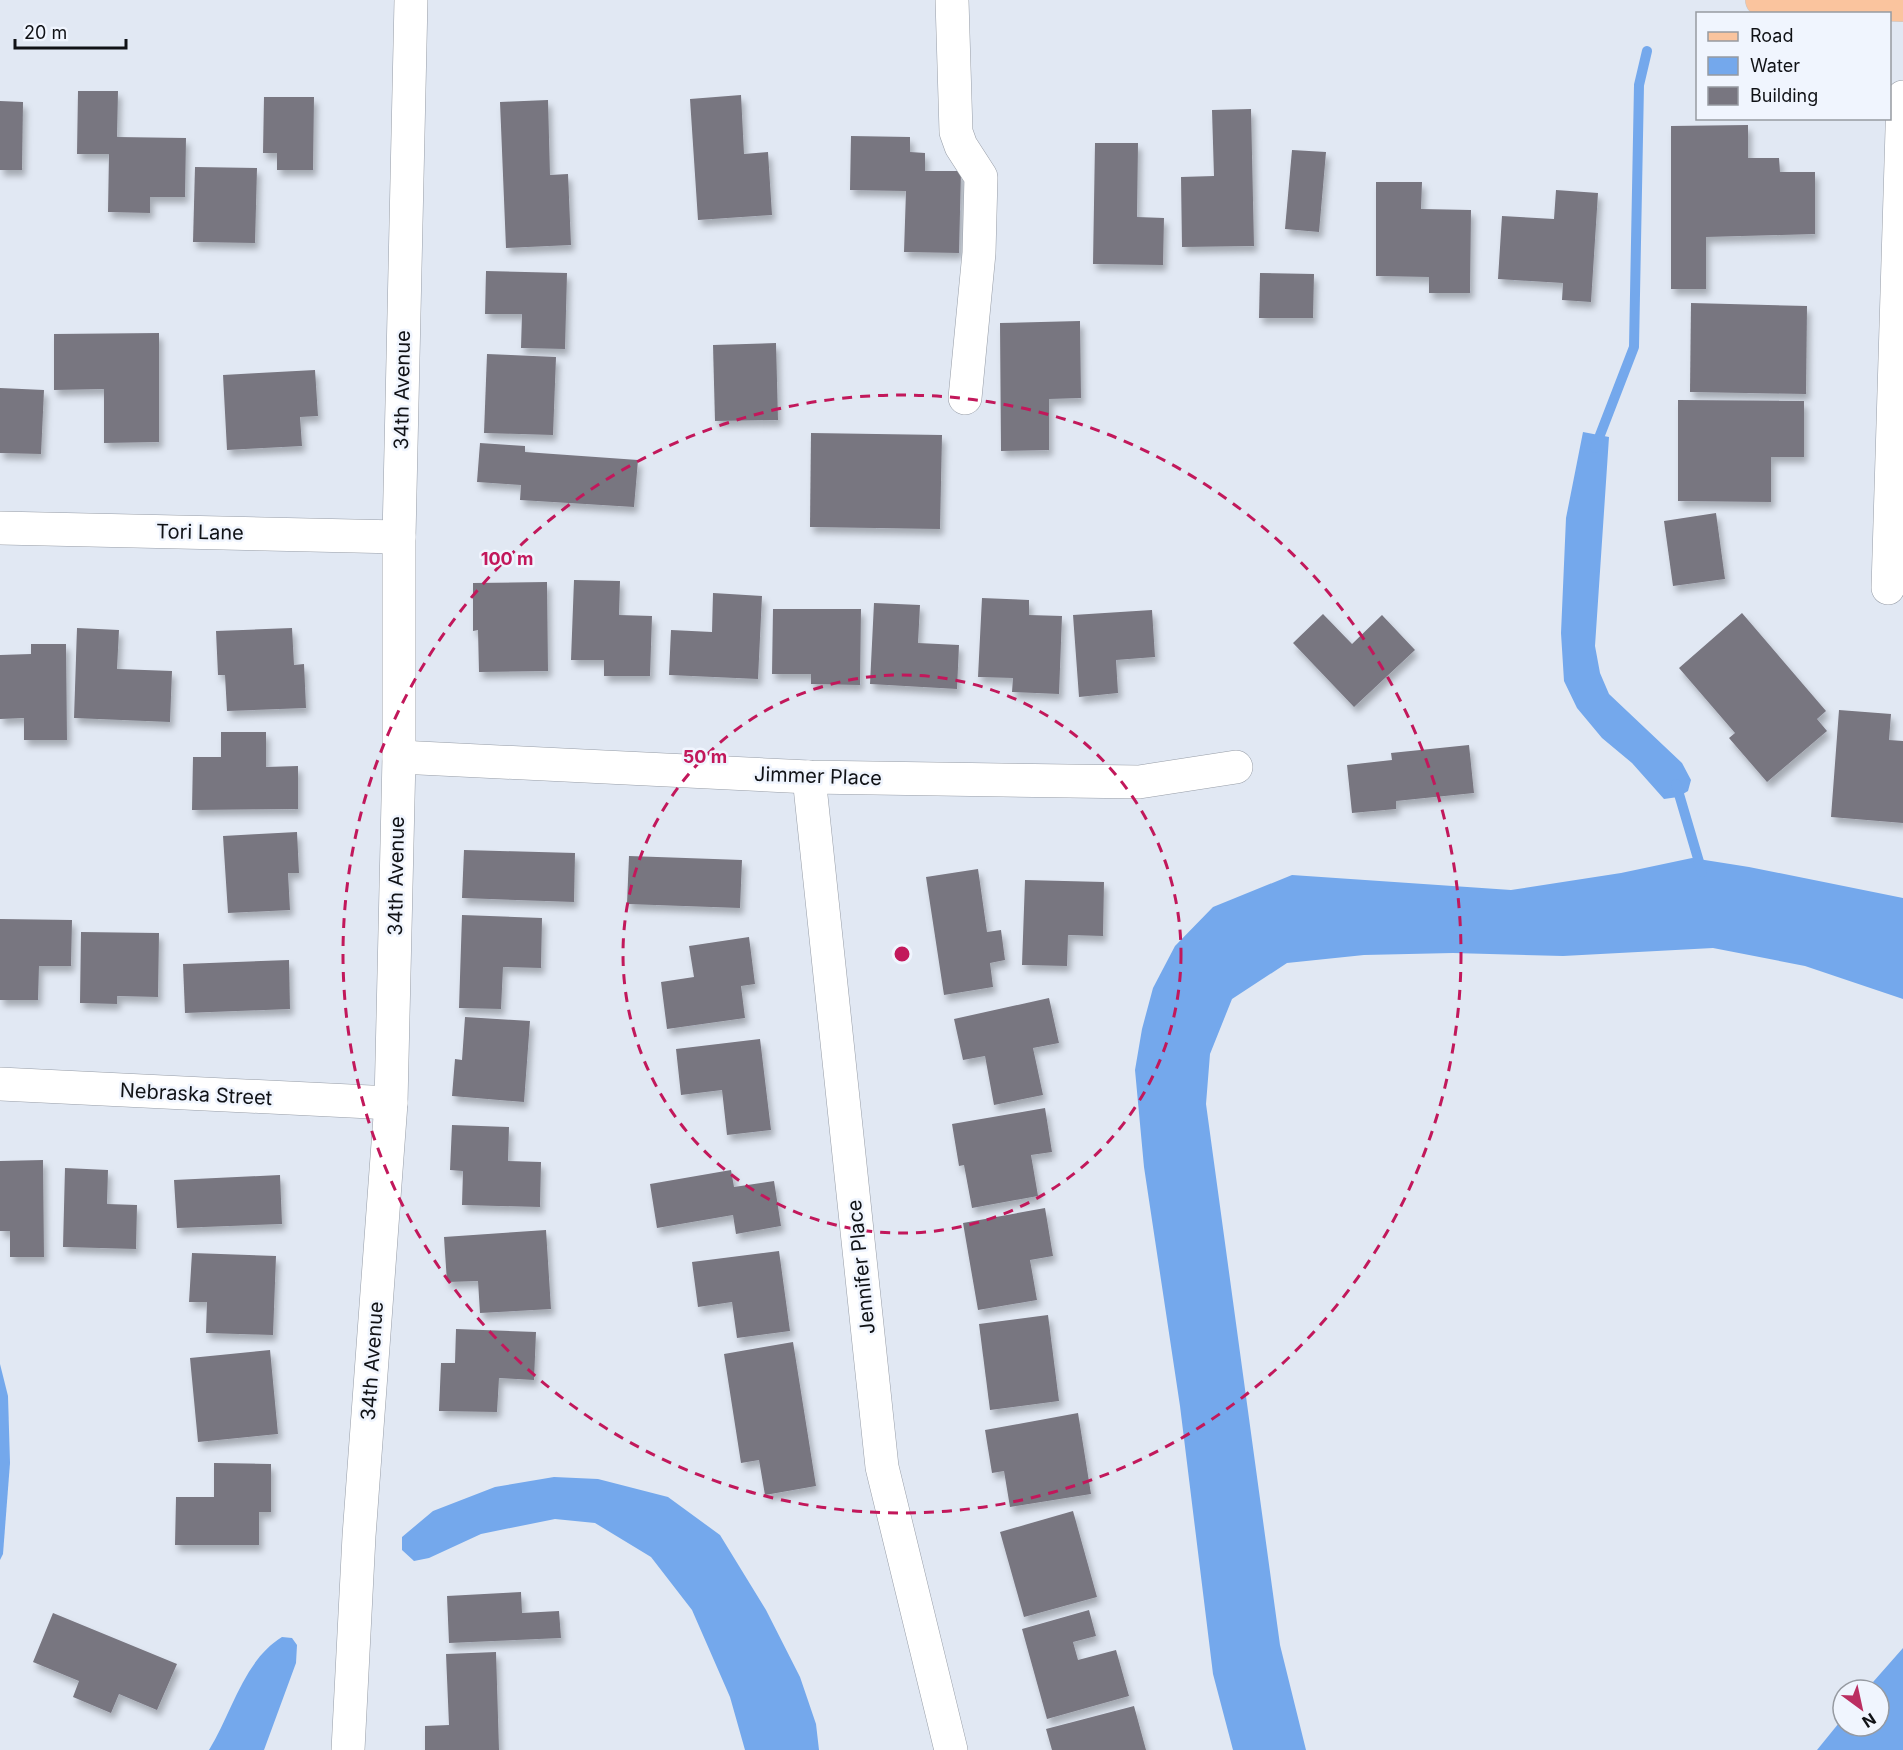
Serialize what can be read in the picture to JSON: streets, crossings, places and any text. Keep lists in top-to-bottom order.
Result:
{
  "streets": {
    "street": [
      "34th Avenue",
      "Tori Lane",
      "Jimmer Place",
      "Nebraska Street",
      "Jennifer Place"
    ]
  },
  "crossings": [
    ["34th Avenue", "Tori Lane"],
    ["34th Avenue", "Jimmer Place"],
    ["34th Avenue", "Nebraska Street"],
    ["Jimmer Place", "Jennifer Place"]
  ],
  "legend": ["Road", "Water", "Building"],
  "scale_bar": "20 m",
  "north": "bottom right",
  "rings": ["100 m", "50 m"]
}
